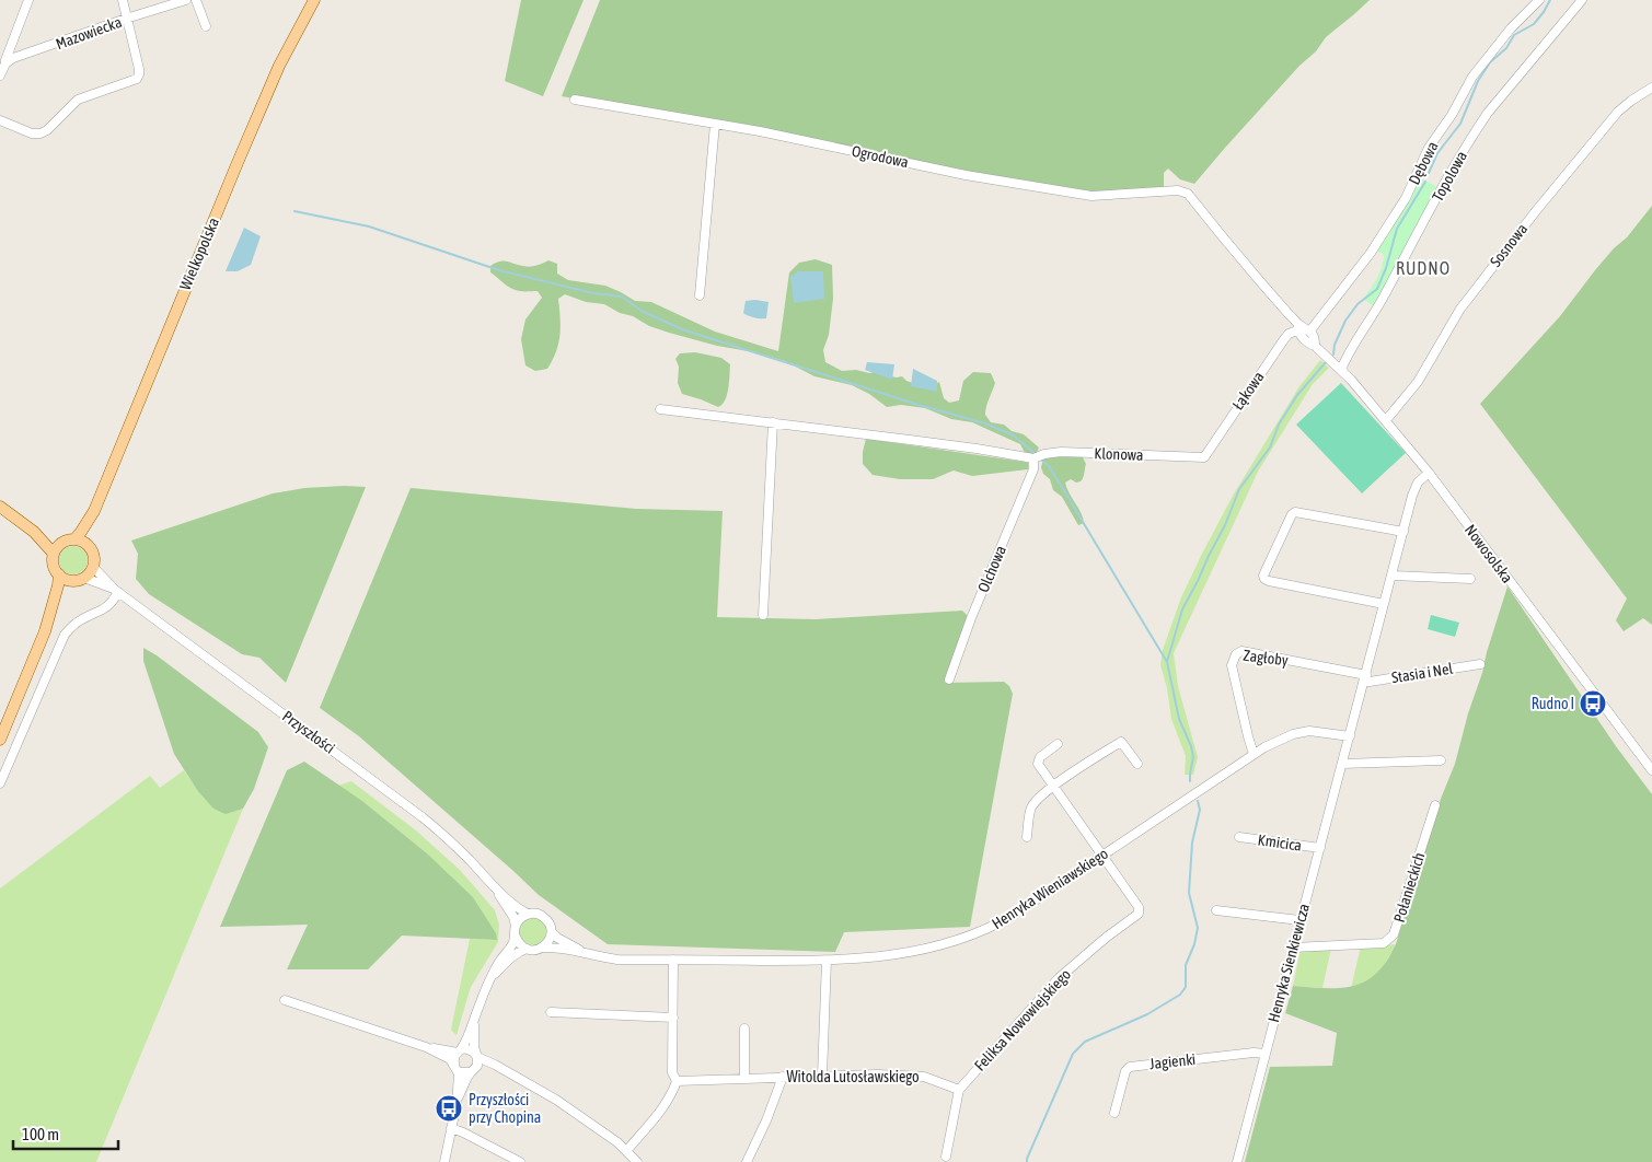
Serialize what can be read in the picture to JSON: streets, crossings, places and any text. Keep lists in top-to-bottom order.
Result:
{
  "streets": {
    "main road": ["Wielkopolska"],
    "street": [
      "Mazowiecka",
      "Ogrodowa",
      "Dębowa",
      "Topolowa",
      "Sosnowa",
      "Łąkowa",
      "Klonowa",
      "Nowosolska",
      "Olchowa",
      "Zagłoby",
      "Stasia i Nel",
      "Przyszłości",
      "Kmicica",
      "Połanieckich",
      "Henryka Wieniawskiego",
      "Henryka Sienkiewicza",
      "Feliksa Nowowiejskiego",
      "Jagienki",
      "Witolda Lutosławskiego"
    ]
  },
  "crossings": [
    ["Ogrodowa", "Nowosolska"],
    ["Dębowa", "Nowosolska"],
    ["Topolowa", "Nowosolska"],
    ["Sosnowa", "Nowosolska"],
    ["Wielkopolska", "Przyszłości"],
    ["Łąkowa", "Klonowa"],
    ["Łąkowa", "Nowosolska"],
    ["Klonowa", "Olchowa"],
    ["Nowosolska", "Henryka Sienkiewicza"],
    ["Zagłoby", "Stasia i Nel"],
    ["Zagłoby", "Henryka Wieniawskiego"],
    ["Zagłoby", "Henryka Sienkiewicza"],
    ["Stasia i Nel", "Henryka Sienkiewicza"],
    ["Przyszłości", "Henryka Wieniawskiego"],
    ["Kmicica", "Henryka Sienkiewicza"],
    ["Połanieckich", "Henryka Sienkiewicza"],
    ["Henryka Wieniawskiego", "Henryka Sienkiewicza"],
    ["Henryka Wieniawskiego", "Feliksa Nowowiejskiego"],
    ["Henryka Sienkiewicza", "Jagienki"],
    ["Feliksa Nowowiejskiego", "Witolda Lutosławskiego"]
  ],
  "districts": ["RUDNO"],
  "places": {
    "bus stop": ["Rudno I", "Przyszłości przy Chopina"]
  },
  "scale_bar": "100 m"
}
